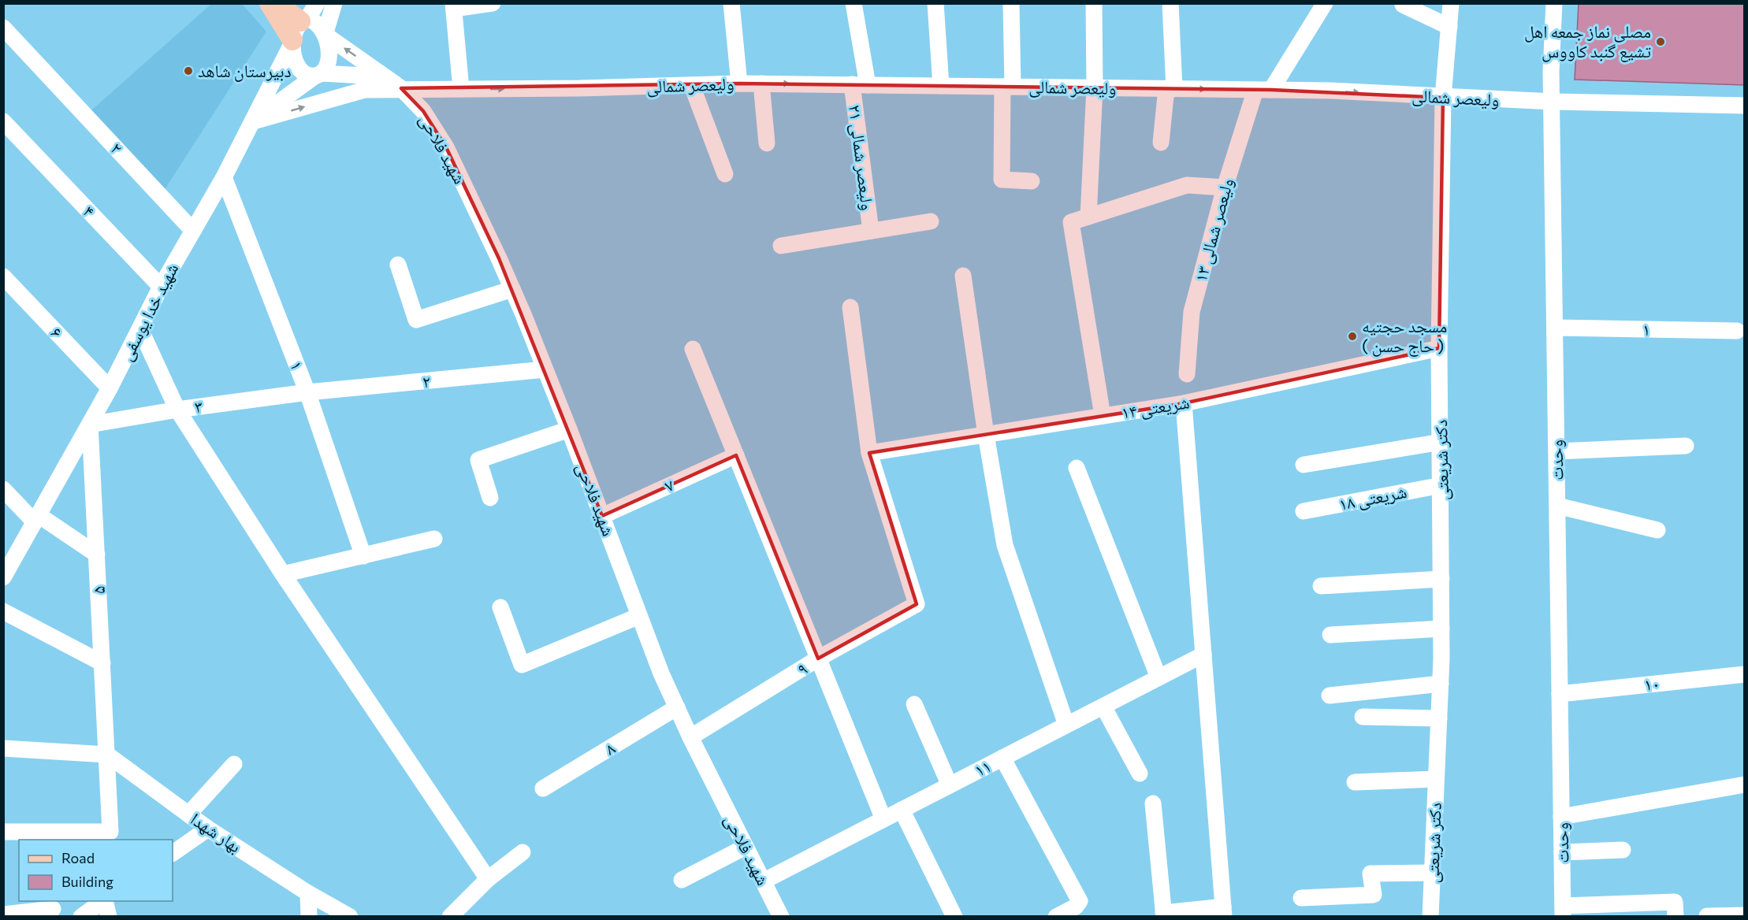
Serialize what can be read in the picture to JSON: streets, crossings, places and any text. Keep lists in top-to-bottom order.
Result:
{
  "streets": {
    "street": [
      "ولیعصر شمالی",
      "۲",
      "شهید فلاحی",
      "ولیعصر شمالی ۲۱",
      "۴",
      "ولیعصر شمالی ۱۳",
      "شهید خدا یوسفی",
      "۱",
      "۶",
      "۳",
      "شریعتی ۱۴",
      "دکتر شریعتی",
      "وحدت",
      "۷",
      "شریعتی ۱۸",
      "۵",
      "۹",
      "۱۰",
      "۸",
      "۱۱",
      "بهار شهدا"
    ]
  },
  "crossings": [
    ["ولیعصر شمالی", "شهید فلاحی"],
    ["ولیعصر شمالی", "ولیعصر شمالی ۲۱"],
    ["ولیعصر شمالی", "ولیعصر شمالی ۱۳"],
    ["ولیعصر شمالی", "دکتر شریعتی"],
    ["ولیعصر شمالی", "وحدت"],
    ["۲", "شهید فلاحی"],
    ["۲", "شهید خدا یوسفی"],
    ["۲", "۱"],
    ["۲", "۳"],
    ["شهید فلاحی", "شهید خدا یوسفی"],
    ["شهید فلاحی", "۷"],
    ["شهید فلاحی", "۹"],
    ["شهید فلاحی", "۸"],
    ["شهید فلاحی", "۱۱"],
    ["۴", "شهید خدا یوسفی"],
    ["شهید خدا یوسفی", "۱"],
    ["شهید خدا یوسفی", "۶"],
    ["شهید خدا یوسفی", "۳"],
    ["شهید خدا یوسفی", "۵"],
    ["۱", "۳"],
    ["۱", "وحدت"],
    ["۳", "۵"],
    ["شریعتی ۱۴", "دکتر شریعتی"],
    ["شریعتی ۱۴", "۹"],
    ["دکتر شریعتی", "شریعتی ۱۸"],
    ["وحدت", "۱۰"],
    ["۵", "بهار شهدا"]
  ],
  "one_way": ["ولیعصر شمالی"],
  "places": ["مصلی نماز جمعه اهل تشیع گنبد کاووس", "دبیرستان شاهد", "مسجد حجتیه ( حاج حسن )"],
  "legend": ["Road", "Building"]
}
